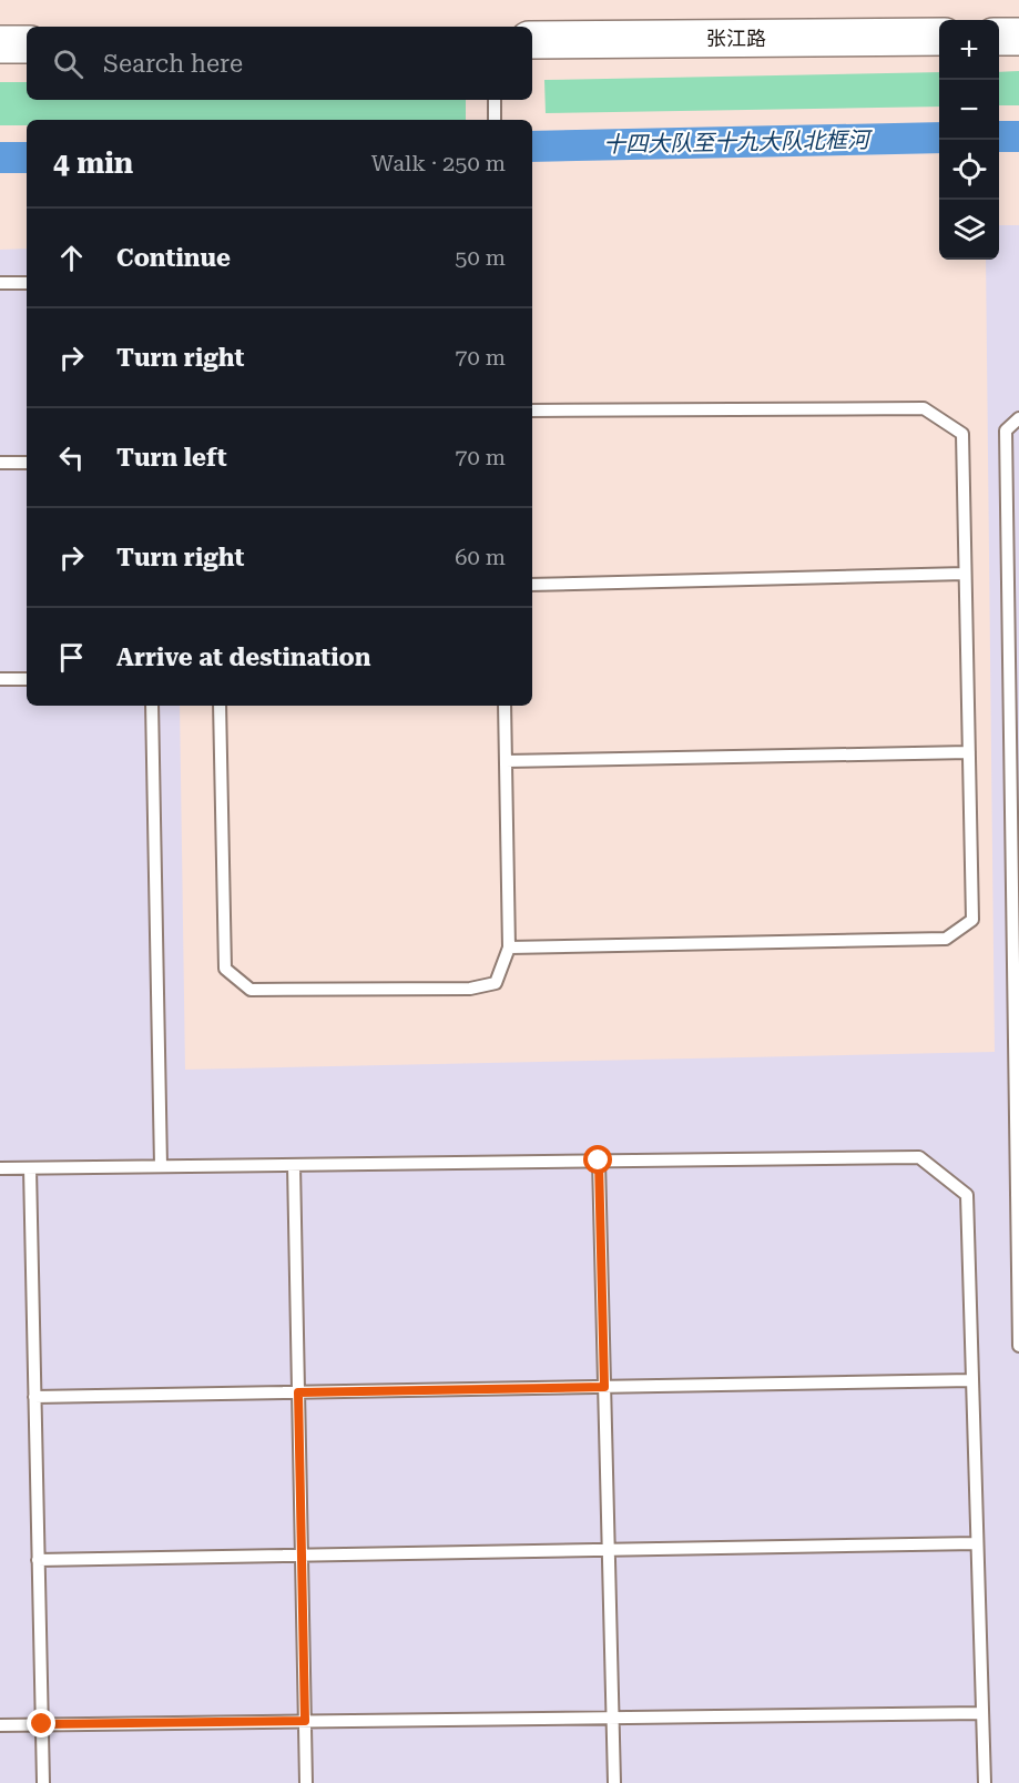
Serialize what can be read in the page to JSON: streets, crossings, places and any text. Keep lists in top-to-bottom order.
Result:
{
  "streets": {
    "main road": ["张江路"]
  },
  "water": ["十四大队至十九大队北框河"],
  "page": {
    "map_buttons": ["+", "−"],
    "search": "Search here",
    "heading": ["4 min", "Walk · 250 m"],
    "list": [
      ["Continue", "50 m"],
      ["Turn right", "70 m"],
      ["Turn left", "70 m"],
      ["Turn right", "60 m"],
      "Arrive at destination"
    ]
  }
}
